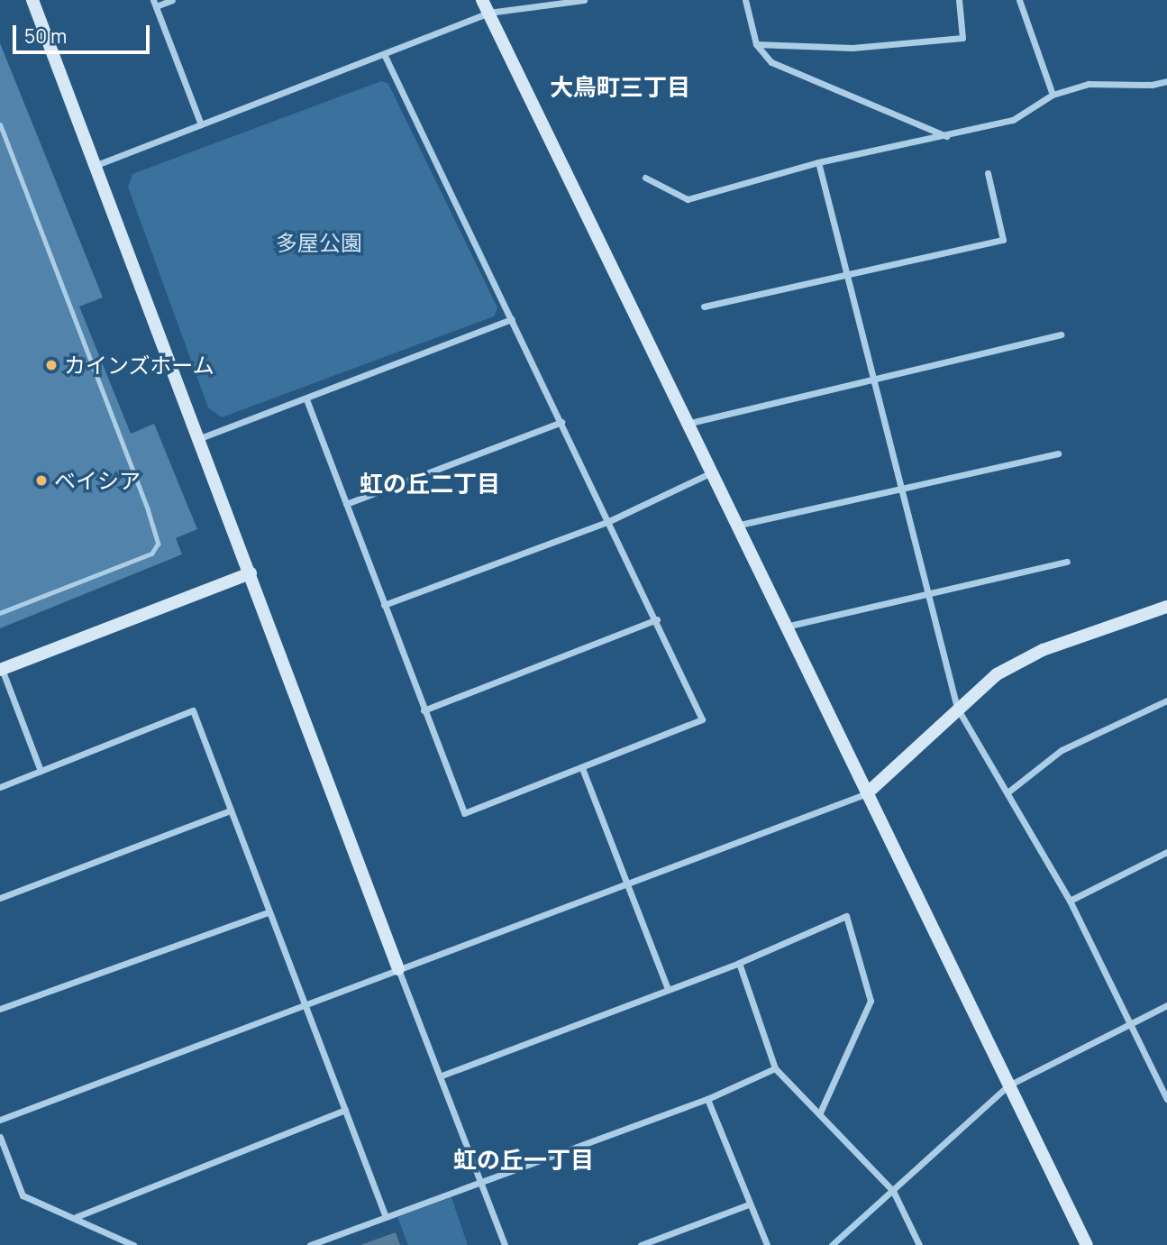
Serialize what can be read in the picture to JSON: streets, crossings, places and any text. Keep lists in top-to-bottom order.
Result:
{
  "districts": ["大鳥町三丁目", "虹の丘二丁目", "虹の丘一丁目"],
  "parks": ["多屋公園"],
  "places": ["カインズホーム", "ベイシア"],
  "scale_bar": "50 m"
}
